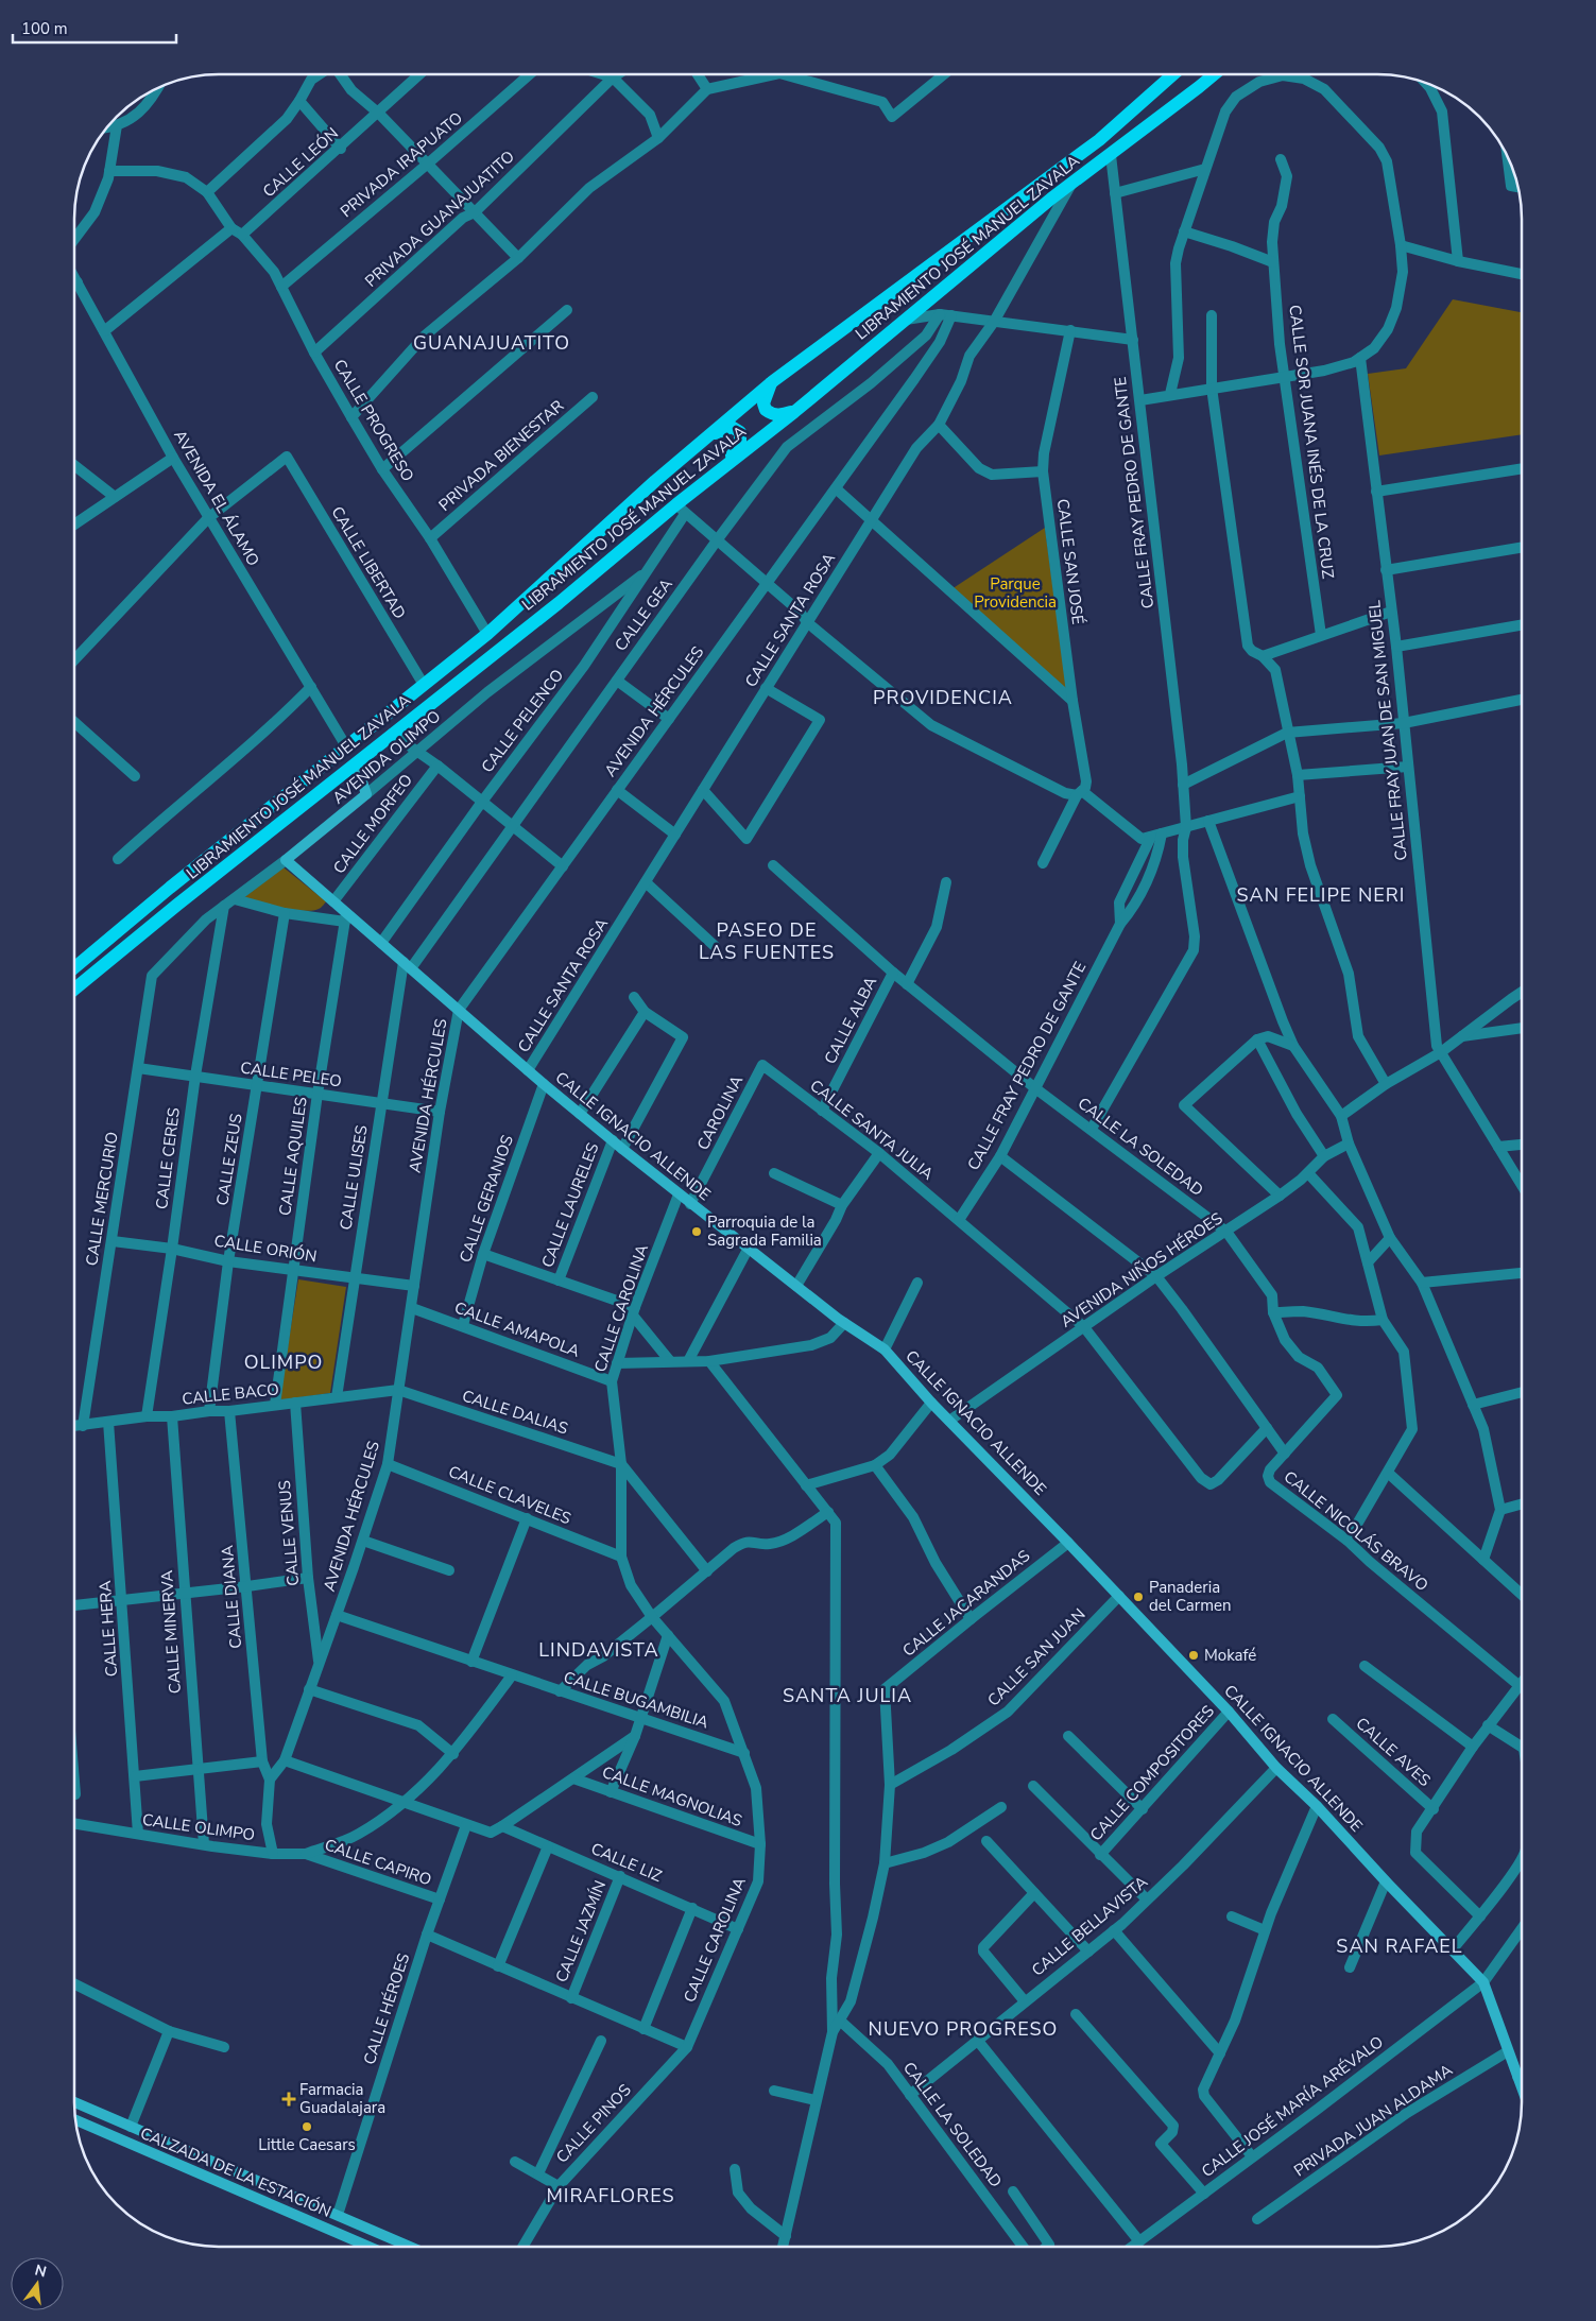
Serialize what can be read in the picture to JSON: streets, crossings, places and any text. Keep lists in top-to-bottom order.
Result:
{
  "streets": {
    "main road": ["LIBRAMIENTO JOSÉ MANUEL ZAVALA"],
    "street": [
      "CALLE LEÓN",
      "PRIVADA IRAPUATO",
      "PRIVADA GUANAJUATITO",
      "CALLE PROGRESO",
      "CALLE SOR JUANA INÉS DE LA CRUZ",
      "PRIVADA BIENESTAR",
      "CALLE FRAY PEDRO DE GANTE",
      "AVENIDA EL ÁLAMO",
      "CALLE SAN JOSÉ",
      "CALLE LIBERTAD",
      "CALLE GEA",
      "CALLE SANTA ROSA",
      "AVENIDA HÉRCULES",
      "CALLE PELENCO",
      "CALLE FRAY JUAN DE SAN MIGUEL",
      "AVENIDA OLIMPO",
      "CALLE MORFEO",
      "CALLE ALBA",
      "CALLE PELEO",
      "CAROLINA",
      "CALLE SANTA JULIA",
      "CALLE IGNACIO ALLENDE",
      "CALLE LA SOLEDAD",
      "CALLE AQUILES",
      "CALLE CERES",
      "CALLE ZEUS",
      "CALLE ULISES",
      "CALLE MERCURIO",
      "CALLE GERANIOS",
      "CALLE LAURELES",
      "CALLE ORIÓN",
      "AVENIDA NIÑOS HÉROES",
      "CALLE CAROLINA",
      "CALLE AMAPOLA",
      "CALLE BACO",
      "CALLE DALIAS",
      "CALLE CLAVELES",
      "CALLE NICOLÁS BRAVO",
      "CALLE VENUS",
      "CALLE DIANA",
      "CALLE JACARANDAS",
      "CALLE HERA",
      "CALLE MINERVA",
      "CALLE SAN JUAN",
      "CALLE BUGAMBILIA",
      "CALLE AVES",
      "CALLE COMPOSITORES",
      "CALLE MAGNOLIAS",
      "CALLE OLIMPO",
      "CALLE CAPIRO",
      "CALLE LIZ",
      "CALLE BELLAVISTA",
      "CALLE JAZMÍN",
      "CALLE HÉROES",
      "CALLE JOSÉ MARÍA ARÉVALO",
      "PRIVADA JUAN ALDAMA",
      "CALLE PINOS",
      "CALZADA DE LA ESTACIÓN"
    ]
  },
  "crossings": [
    ["CALLE LEÓN", "CALLE PROGRESO"],
    ["PRIVADA IRAPUATO", "CALLE PROGRESO"],
    ["PRIVADA GUANAJUATITO", "CALLE PROGRESO"],
    ["LIBRAMIENTO JOSÉ MANUEL ZAVALA", "CALLE PROGRESO"],
    ["LIBRAMIENTO JOSÉ MANUEL ZAVALA", "CALLE FRAY PEDRO DE GANTE"],
    ["LIBRAMIENTO JOSÉ MANUEL ZAVALA", "AVENIDA EL ÁLAMO"],
    ["LIBRAMIENTO JOSÉ MANUEL ZAVALA", "CALLE LIBERTAD"],
    ["LIBRAMIENTO JOSÉ MANUEL ZAVALA", "CALLE SANTA ROSA"],
    ["LIBRAMIENTO JOSÉ MANUEL ZAVALA", "CALLE PELENCO"],
    ["CALLE PROGRESO", "PRIVADA BIENESTAR"],
    ["CALLE FRAY PEDRO DE GANTE", "CALLE SANTA JULIA"],
    ["CALLE FRAY PEDRO DE GANTE", "CALLE LA SOLEDAD"],
    ["CALLE FRAY PEDRO DE GANTE", "CALLE NICOLÁS BRAVO"],
    ["AVENIDA EL ÁLAMO", "CALLE LIBERTAD"],
    ["CALLE GEA", "AVENIDA HÉRCULES"],
    ["CALLE GEA", "CALLE IGNACIO ALLENDE"],
    ["CALLE GEA", "CALLE ULISES"],
    ["CALLE SANTA ROSA", "CALLE IGNACIO ALLENDE"],
    ["AVENIDA HÉRCULES", "CALLE PELEO"],
    ["AVENIDA HÉRCULES", "CALLE IGNACIO ALLENDE"],
    ["AVENIDA HÉRCULES", "CALLE ORIÓN"],
    ["AVENIDA HÉRCULES", "CALLE AMAPOLA"],
    ["AVENIDA HÉRCULES", "CALLE BACO"],
    ["AVENIDA HÉRCULES", "CALLE DALIAS"],
    ["AVENIDA HÉRCULES", "CALLE CLAVELES"],
    ["AVENIDA HÉRCULES", "CALLE VENUS"],
    ["AVENIDA HÉRCULES", "CALLE DIANA"],
    ["AVENIDA HÉRCULES", "CALLE BUGAMBILIA"],
    ["CALLE PELENCO", "AVENIDA OLIMPO"],
    ["CALLE PELENCO", "CALLE IGNACIO ALLENDE"],
    ["AVENIDA OLIMPO", "CALLE IGNACIO ALLENDE"],
    ["AVENIDA OLIMPO", "CALLE CERES"],
    ["AVENIDA OLIMPO", "CALLE MERCURIO"],
    ["CALLE MORFEO", "CALLE IGNACIO ALLENDE"],
    ["CALLE ALBA", "CALLE SANTA JULIA"],
    ["CALLE ALBA", "CALLE LA SOLEDAD"],
    ["CALLE PELEO", "CALLE AQUILES"],
    ["CALLE PELEO", "CALLE CERES"],
    ["CALLE PELEO", "CALLE ZEUS"],
    ["CALLE PELEO", "CALLE ULISES"],
    ["CALLE PELEO", "CALLE MERCURIO"],
    ["CAROLINA", "CALLE SANTA JULIA"],
    ["CAROLINA", "CALLE IGNACIO ALLENDE"],
    ["CALLE SANTA JULIA", "AVENIDA NIÑOS HÉROES"],
    ["CALLE SANTA JULIA", "CALLE NICOLÁS BRAVO"],
    ["CALLE IGNACIO ALLENDE", "CALLE AQUILES"],
    ["CALLE IGNACIO ALLENDE", "CALLE ULISES"],
    ["CALLE IGNACIO ALLENDE", "CALLE GERANIOS"],
    ["CALLE IGNACIO ALLENDE", "CALLE LAURELES"],
    ["CALLE IGNACIO ALLENDE", "AVENIDA NIÑOS HÉROES"],
    ["CALLE IGNACIO ALLENDE", "CALLE CAROLINA"],
    ["CALLE IGNACIO ALLENDE", "CALLE JACARANDAS"],
    ["CALLE IGNACIO ALLENDE", "CALLE SAN JUAN"],
    ["CALLE IGNACIO ALLENDE", "CALLE COMPOSITORES"],
    ["CALLE IGNACIO ALLENDE", "CALLE BELLAVISTA"],
    ["CALLE IGNACIO ALLENDE", "CALLE JOSÉ MARÍA ARÉVALO"],
    ["CALLE IGNACIO ALLENDE", "PRIVADA JUAN ALDAMA"],
    ["CALLE LA SOLEDAD", "AVENIDA NIÑOS HÉROES"],
    ["CALLE LA SOLEDAD", "CALLE NICOLÁS BRAVO"],
    ["CALLE LA SOLEDAD", "CALLE BELLAVISTA"],
    ["CALLE AQUILES", "CALLE ORIÓN"],
    ["CALLE AQUILES", "CALLE BACO"],
    ["CALLE CERES", "CALLE ORIÓN"],
    ["CALLE CERES", "CALLE BACO"],
    ["CALLE ZEUS", "CALLE ORIÓN"],
    ["CALLE ZEUS", "CALLE BACO"],
    ["CALLE ULISES", "CALLE ORIÓN"],
    ["CALLE ULISES", "CALLE BACO"],
    ["CALLE MERCURIO", "CALLE ORIÓN"],
    ["CALLE MERCURIO", "CALLE BACO"],
    ["CALLE GERANIOS", "CALLE AMAPOLA"],
    ["AVENIDA NIÑOS HÉROES", "CALLE NICOLÁS BRAVO"],
    ["CALLE CAROLINA", "CALLE AMAPOLA"],
    ["CALLE CAROLINA", "CALLE DALIAS"],
    ["CALLE CAROLINA", "CALLE CLAVELES"],
    ["CALLE CAROLINA", "CALLE BUGAMBILIA"],
    ["CALLE CAROLINA", "CALLE MAGNOLIAS"],
    ["CALLE CAROLINA", "CALLE LIZ"],
    ["CALLE CAROLINA", "CALLE PINOS"],
    ["CALLE BACO", "CALLE DALIAS"],
    ["CALLE BACO", "CALLE VENUS"],
    ["CALLE BACO", "CALLE DIANA"],
    ["CALLE BACO", "CALLE HERA"],
    ["CALLE BACO", "CALLE MINERVA"],
    ["CALLE JACARANDAS", "CALLE SAN JUAN"],
    ["CALLE HERA", "CALLE OLIMPO"],
    ["CALLE MINERVA", "CALLE OLIMPO"],
    ["CALLE OLIMPO", "CALLE CAPIRO"],
    ["CALLE CAPIRO", "CALLE HÉROES"],
    ["CALLE LIZ", "CALLE JAZMÍN"],
    ["CALLE HÉROES", "CALZADA DE LA ESTACIÓN"]
  ],
  "districts": [
    "GUANAJUATITO",
    "PROVIDENCIA",
    "SAN FELIPE NERI",
    "PASEO DE LAS FUENTES",
    "OLIMPO",
    "LINDAVISTA",
    "SANTA JULIA",
    "SAN RAFAEL",
    "NUEVO PROGRESO",
    "MIRAFLORES"
  ],
  "parks": ["Parque Providencia"],
  "places": {
    "other": [
      "Parroquia de la Sagrada Familia",
      "Panaderia del Carmen",
      "Mokafé",
      "Little Caesars"
    ],
    "health": ["Farmacia Guadalajara"]
  },
  "scale_bar": "100 m",
  "north": "top"
}
